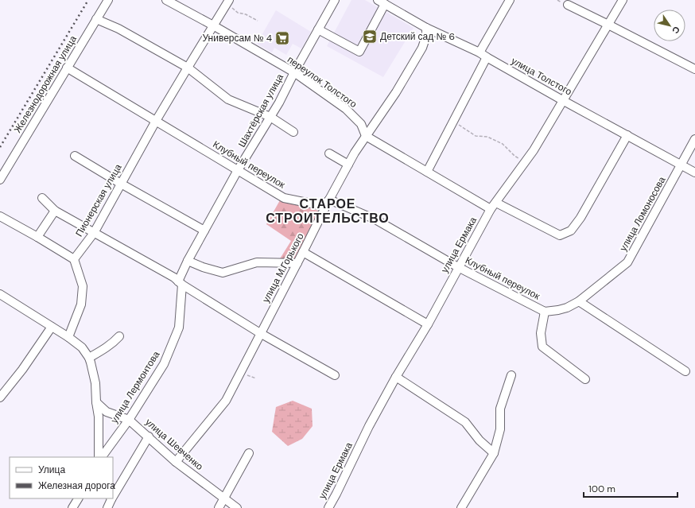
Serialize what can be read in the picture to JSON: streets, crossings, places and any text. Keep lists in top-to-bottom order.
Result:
{
  "streets": {
    "street": [
      "улица Толстого",
      "переулок Толстого",
      "Железнодорожная улица",
      "Шахтёрская улица",
      "Клубный переулок",
      "Пионерская улица",
      "улица Ломоносова",
      "улица Ермака",
      "улица М.Горького",
      "улица Лермонтова",
      "улица Шевченко"
    ]
  },
  "crossings": [
    ["улица Толстого", "улица Ломоносова"],
    ["улица Толстого", "улица Ермака"],
    ["улица Толстого", "улица М.Горького"],
    ["переулок Толстого", "Шахтёрская улица"],
    ["переулок Толстого", "Пионерская улица"],
    ["переулок Толстого", "улица М.Горького"],
    ["Железнодорожная улица", "Клубный переулок"],
    ["Шахтёрская улица", "Клубный переулок"],
    ["Шахтёрская улица", "улица Лермонтова"],
    ["Клубный переулок", "Пионерская улица"],
    ["Клубный переулок", "улица Ломоносова"],
    ["Клубный переулок", "улица Ермака"],
    ["Клубный переулок", "улица М.Горького"],
    ["улица М.Горького", "улица Шевченко"],
    ["улица Лермонтова", "улица Шевченко"]
  ],
  "districts": ["СТАРОЕ СТРОИТЕЛЬСТВО"],
  "places": {
    "school or university": ["Детский сад № 6"],
    "supermarket": ["Универсам № 4"]
  },
  "legend": ["Улица", "Железная дорога"],
  "scale_bar": "100 m",
  "north": "bottom right"
}
